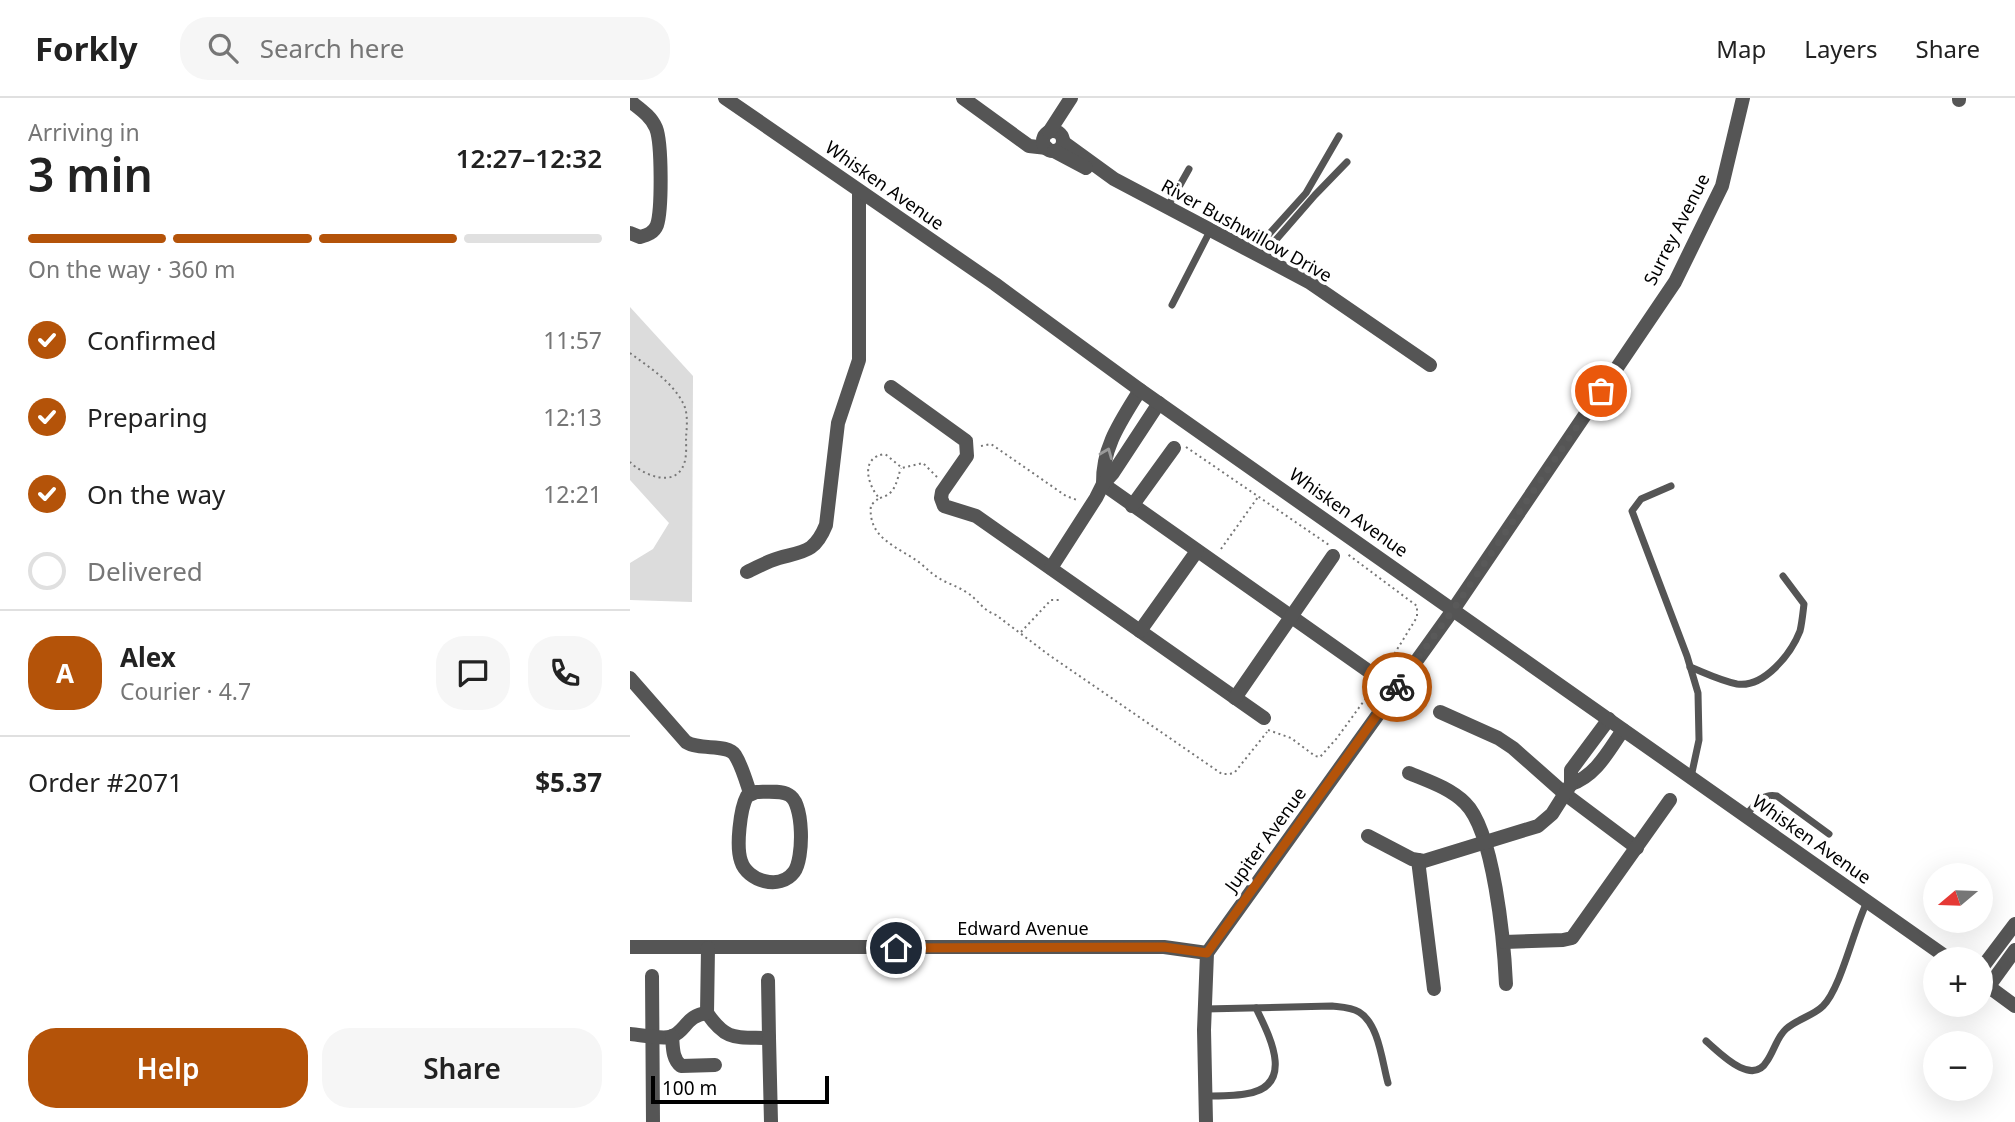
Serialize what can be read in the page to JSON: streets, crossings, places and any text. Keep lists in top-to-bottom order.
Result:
{
  "streets": {
    "street": [
      "Whisken Avenue",
      "Surrey Avenue",
      "River Bushwillow Drive",
      "Jupiter Avenue",
      "Edward Avenue"
    ]
  },
  "crossings": [
    ["Whisken Avenue", "Surrey Avenue"],
    ["Whisken Avenue", "Jupiter Avenue"],
    ["Surrey Avenue", "Jupiter Avenue"],
    ["Jupiter Avenue", "Edward Avenue"]
  ],
  "scale_bar": "100 m",
  "north": "left",
  "page": {
    "header": "Forkly",
    "search": "Search here",
    "nav": ["Map", "Layers", "Share"],
    "heading": ["3 min", "Arriving in", "12:27–12:32"],
    "panel": [
      "Alex",
      "Courier · 4.7",
      "Order #2071",
      "$5.37"
    ],
    "bar": "On the way · 360 m",
    "list": [
      ["Confirmed", "11:57"],
      ["Preparing", "12:13"],
      ["On the way", "12:21"],
      "Delivered"
    ],
    "round": "A",
    "map_buttons": ["+", "−"],
    "buttons": ["Help", "Share"],
    "scale": "100 m"
  }
}
